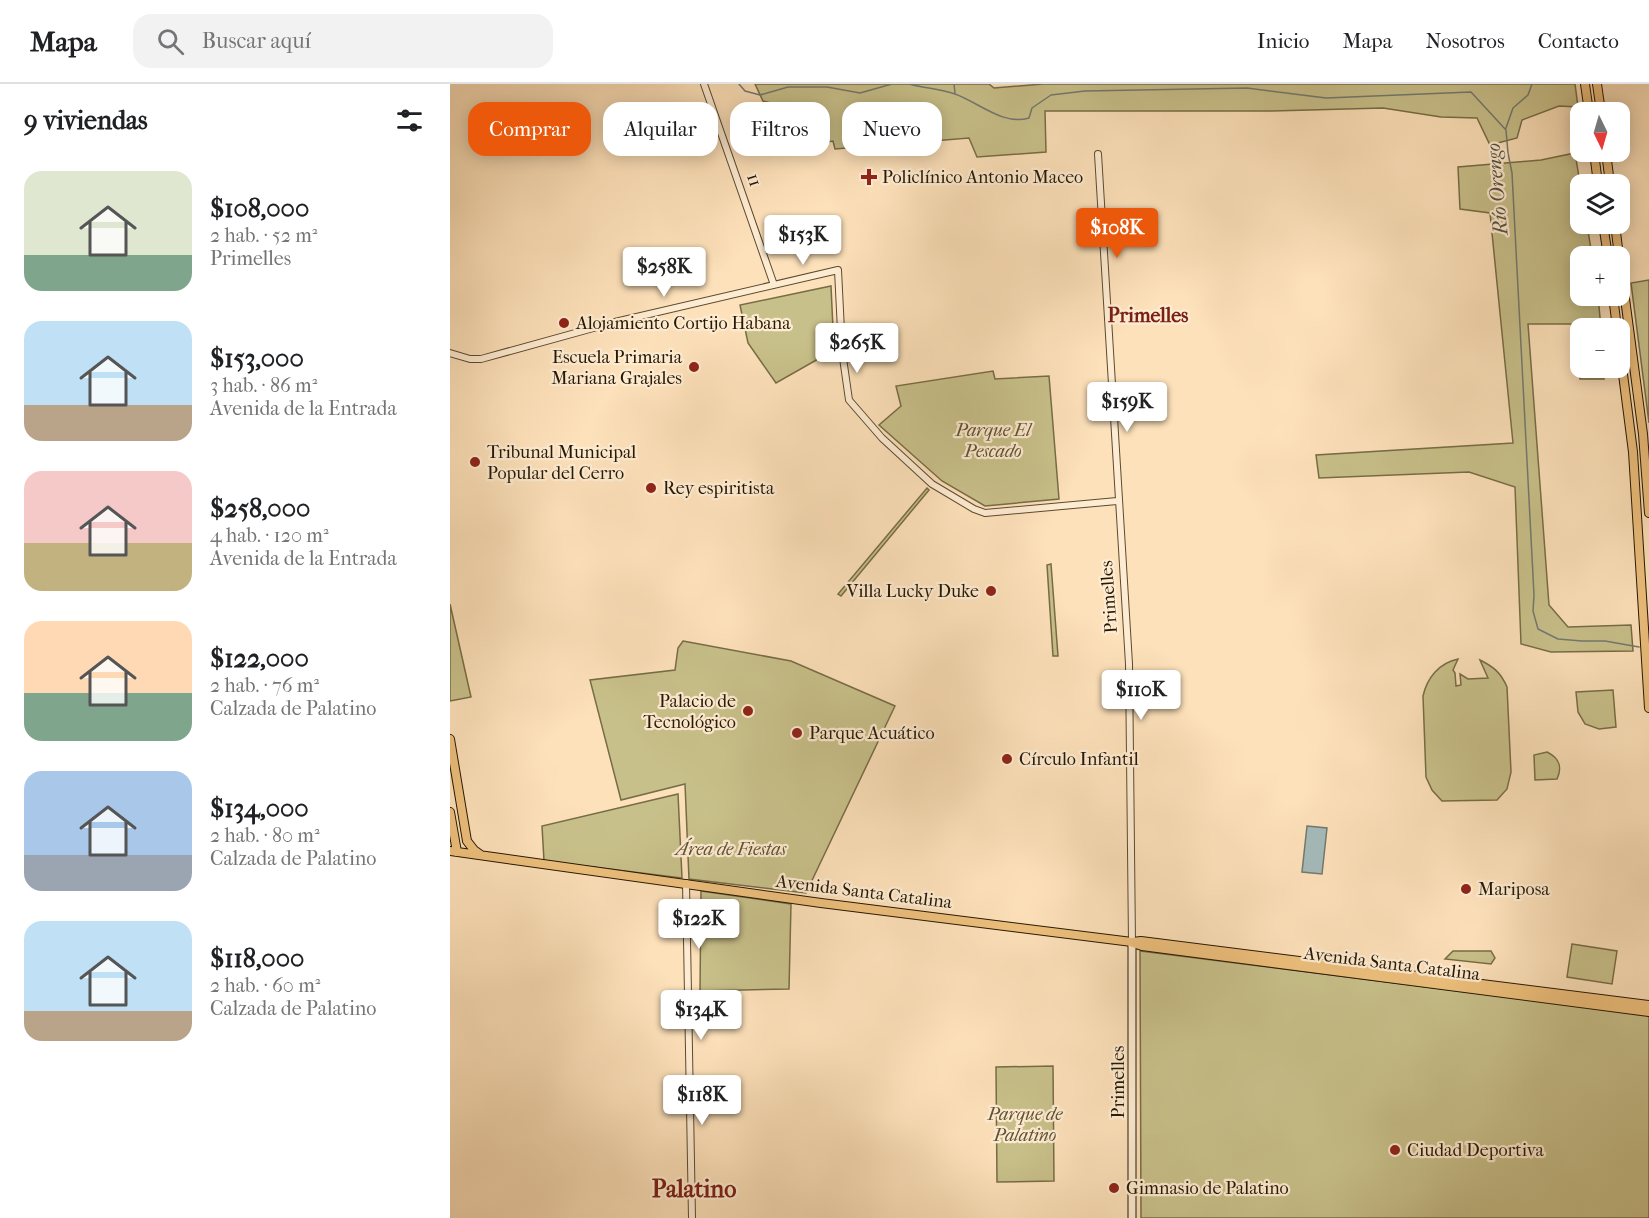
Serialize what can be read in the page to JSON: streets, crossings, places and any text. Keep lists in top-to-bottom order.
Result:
{
  "streets": {
    "main road": ["Primelles", "Avenida Santa Catalina"],
    "street": ["11"]
  },
  "crossings": [
    ["Primelles", "Avenida Santa Catalina"]
  ],
  "districts": ["Primelles", "Palatino"],
  "water": ["Río Orengo"],
  "parks": ["Parque El Pescado", "Área de Fiestas", "Parque de Palatino"],
  "places": {
    "health": ["Policlínico Antonio Maceo"],
    "other": [
      "Alojamiento Cortijo Habana",
      "Escuela Primaria Mariana Grajales",
      "Tribunal Municipal Popular del Cerro",
      "Rey espiritista",
      "Villa Lucky Duke",
      "Palacio de Tecnológico",
      "Parque Acuático",
      "Círculo Infantil",
      "Mariposa",
      "Ciudad Deportiva",
      "Gimnasio de Palatino"
    ]
  },
  "north": "bottom",
  "page": {
    "header": "Mapa",
    "search": "Buscar aquí",
    "nav": [
      "Inicio",
      "Mapa",
      "Nosotros",
      "Contacto"
    ],
    "heading": "9 viviendas",
    "map_buttons": ["+", "−"],
    "chip": [
      "Comprar",
      "Alquilar",
      "Filtros",
      "Nuevo"
    ],
    "list": [
      {
        "name": "$108,000",
        "note": "2 hab. · 52 m² · Primelles"
      },
      {
        "name": "$153,000",
        "note": "3 hab. · 86 m² · Avenida de la Entrada"
      },
      {
        "name": "$258,000",
        "note": "4 hab. · 120 m² · Avenida de la Entrada"
      },
      {
        "name": "$122,000",
        "note": "2 hab. · 76 m² · Calzada de Palatino"
      },
      {
        "name": "$134,000",
        "note": "2 hab. · 80 m² · Calzada de Palatino"
      },
      {
        "name": "$118,000",
        "note": "2 hab. · 60 m² · Calzada de Palatino"
      }
    ],
    "price": [
      "$108K",
      "$153K",
      "$258K",
      "$265K",
      "$159K",
      "$110K",
      "$122K",
      "$134K",
      "$118K"
    ]
  }
}
